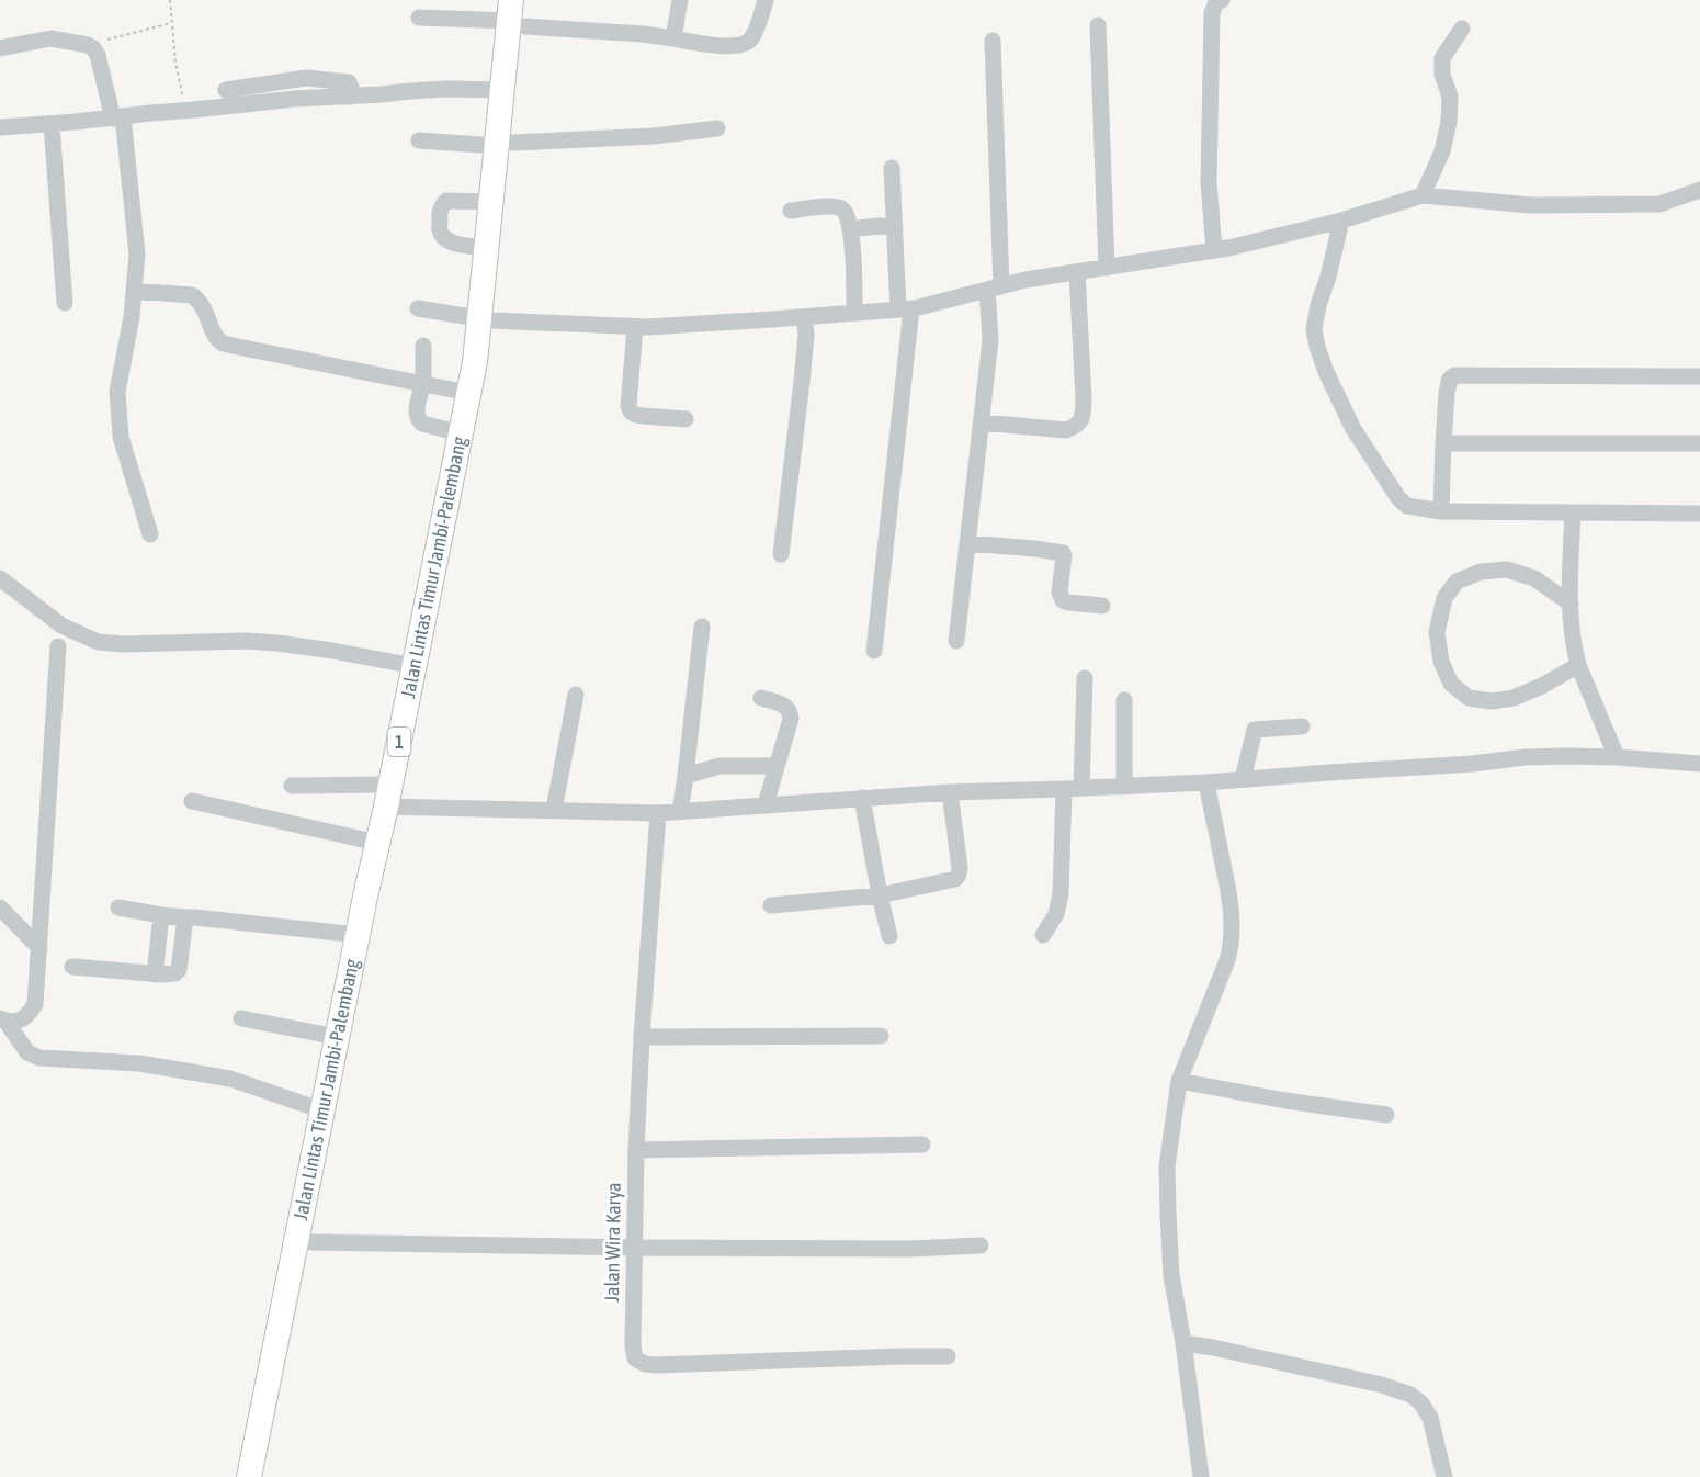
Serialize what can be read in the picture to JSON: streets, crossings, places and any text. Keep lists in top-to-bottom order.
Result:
{
  "streets": {
    "highway": ["Jalan Lintas Timur Jambi-Palembang", "1"],
    "street": ["Jalan Wira Karya"]
  }
}
